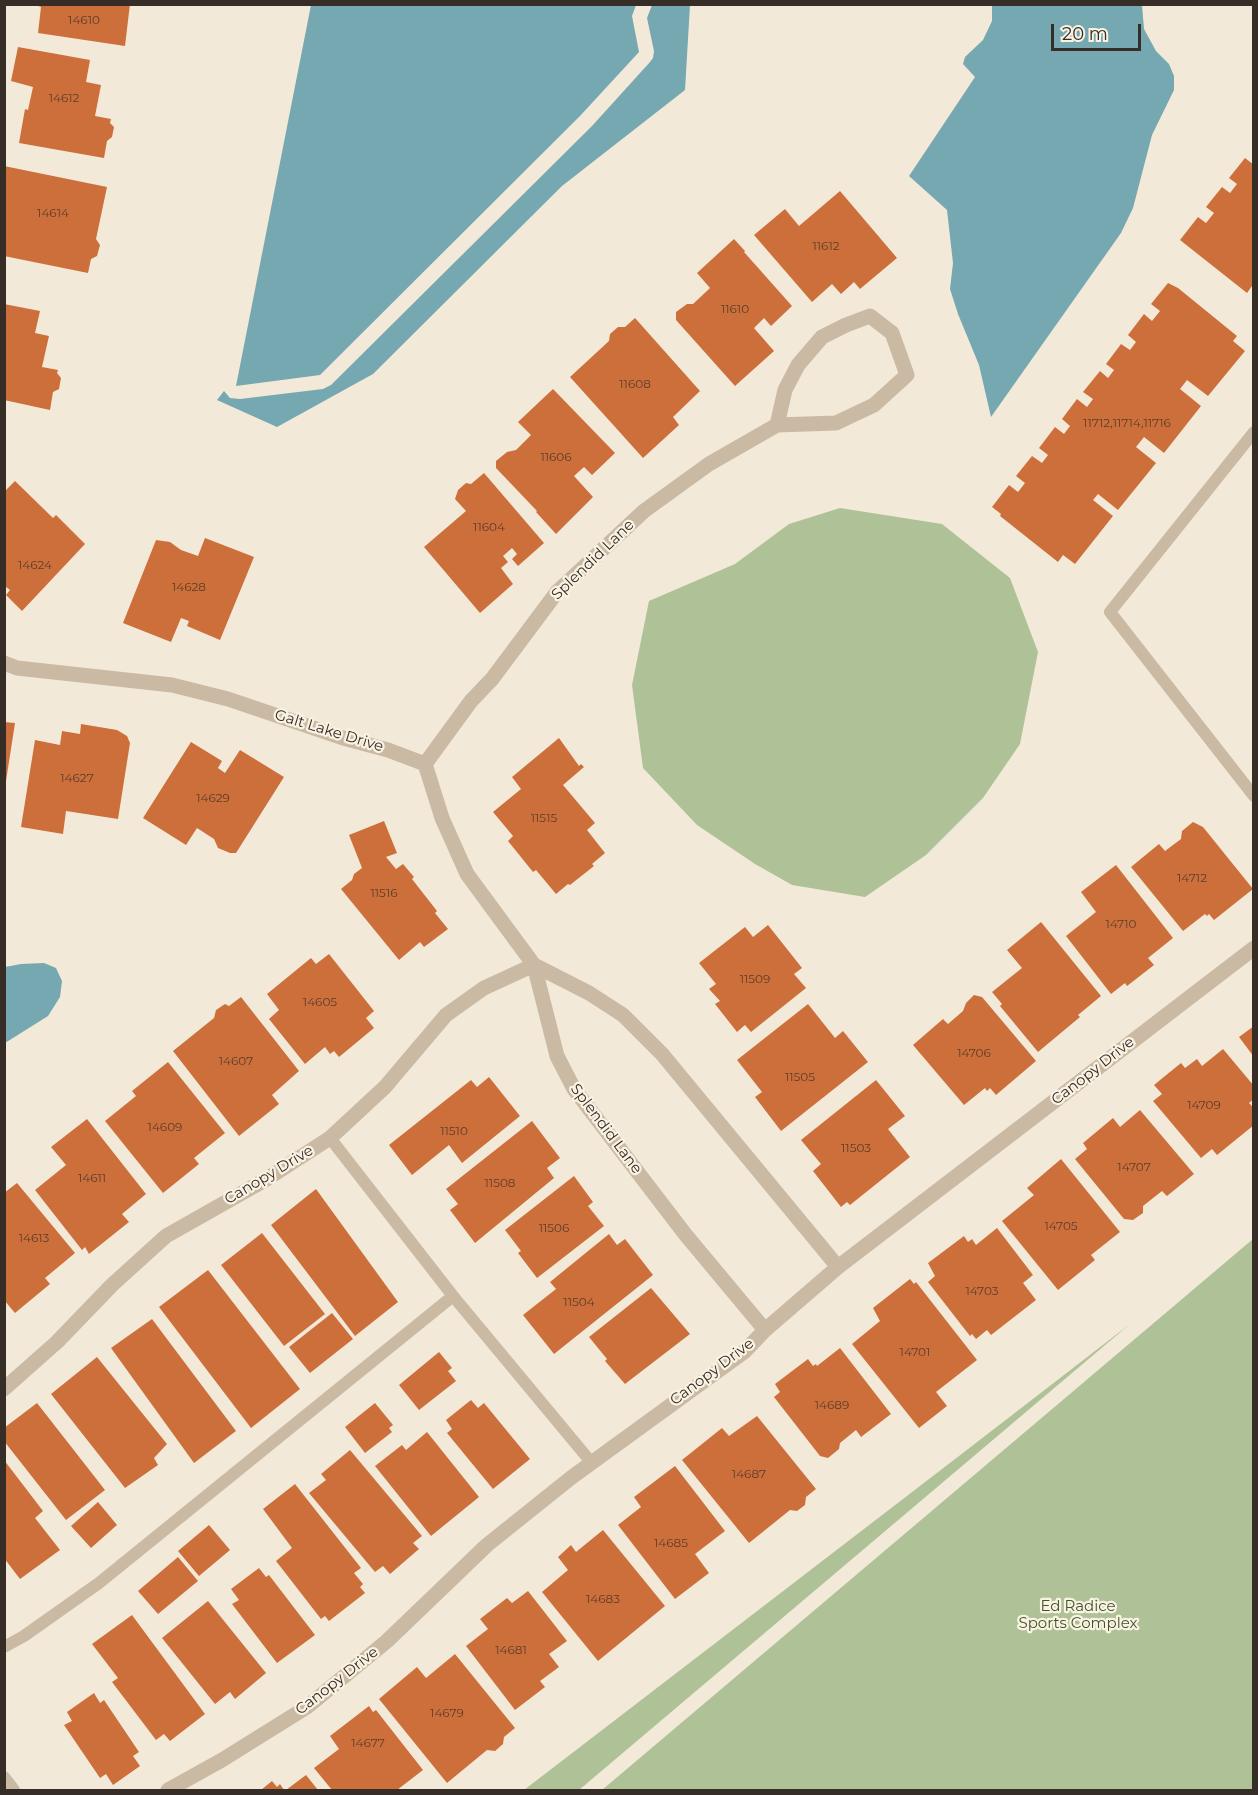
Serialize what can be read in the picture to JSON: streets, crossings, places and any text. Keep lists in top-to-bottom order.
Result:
{
  "streets": {
    "street": ["Splendid Lane", "Galt Lake Drive", "Canopy Drive"]
  },
  "crossings": [
    ["Splendid Lane", "Galt Lake Drive"],
    ["Splendid Lane", "Canopy Drive"]
  ],
  "parks": ["Ed Radice Sports Complex"],
  "house_numbers": [
    "14610",
    "14612",
    "14614",
    "11612",
    "11610",
    "11608",
    "11712,11714,11716",
    "11606",
    "11604",
    "14624",
    "14628",
    "14627",
    "14629",
    "11515",
    "14712",
    "11516",
    "14710",
    "11509",
    "14605",
    "14706",
    "14607",
    "11505",
    "14709",
    "14609",
    "11510",
    "11503",
    "14707",
    "14611",
    "11508",
    "14705",
    "11506",
    "14613",
    "14703",
    "11504",
    "14701",
    "14689",
    "14687",
    "14685",
    "14683",
    "14681",
    "14679",
    "14677"
  ],
  "scale_bar": "20 m"
}
